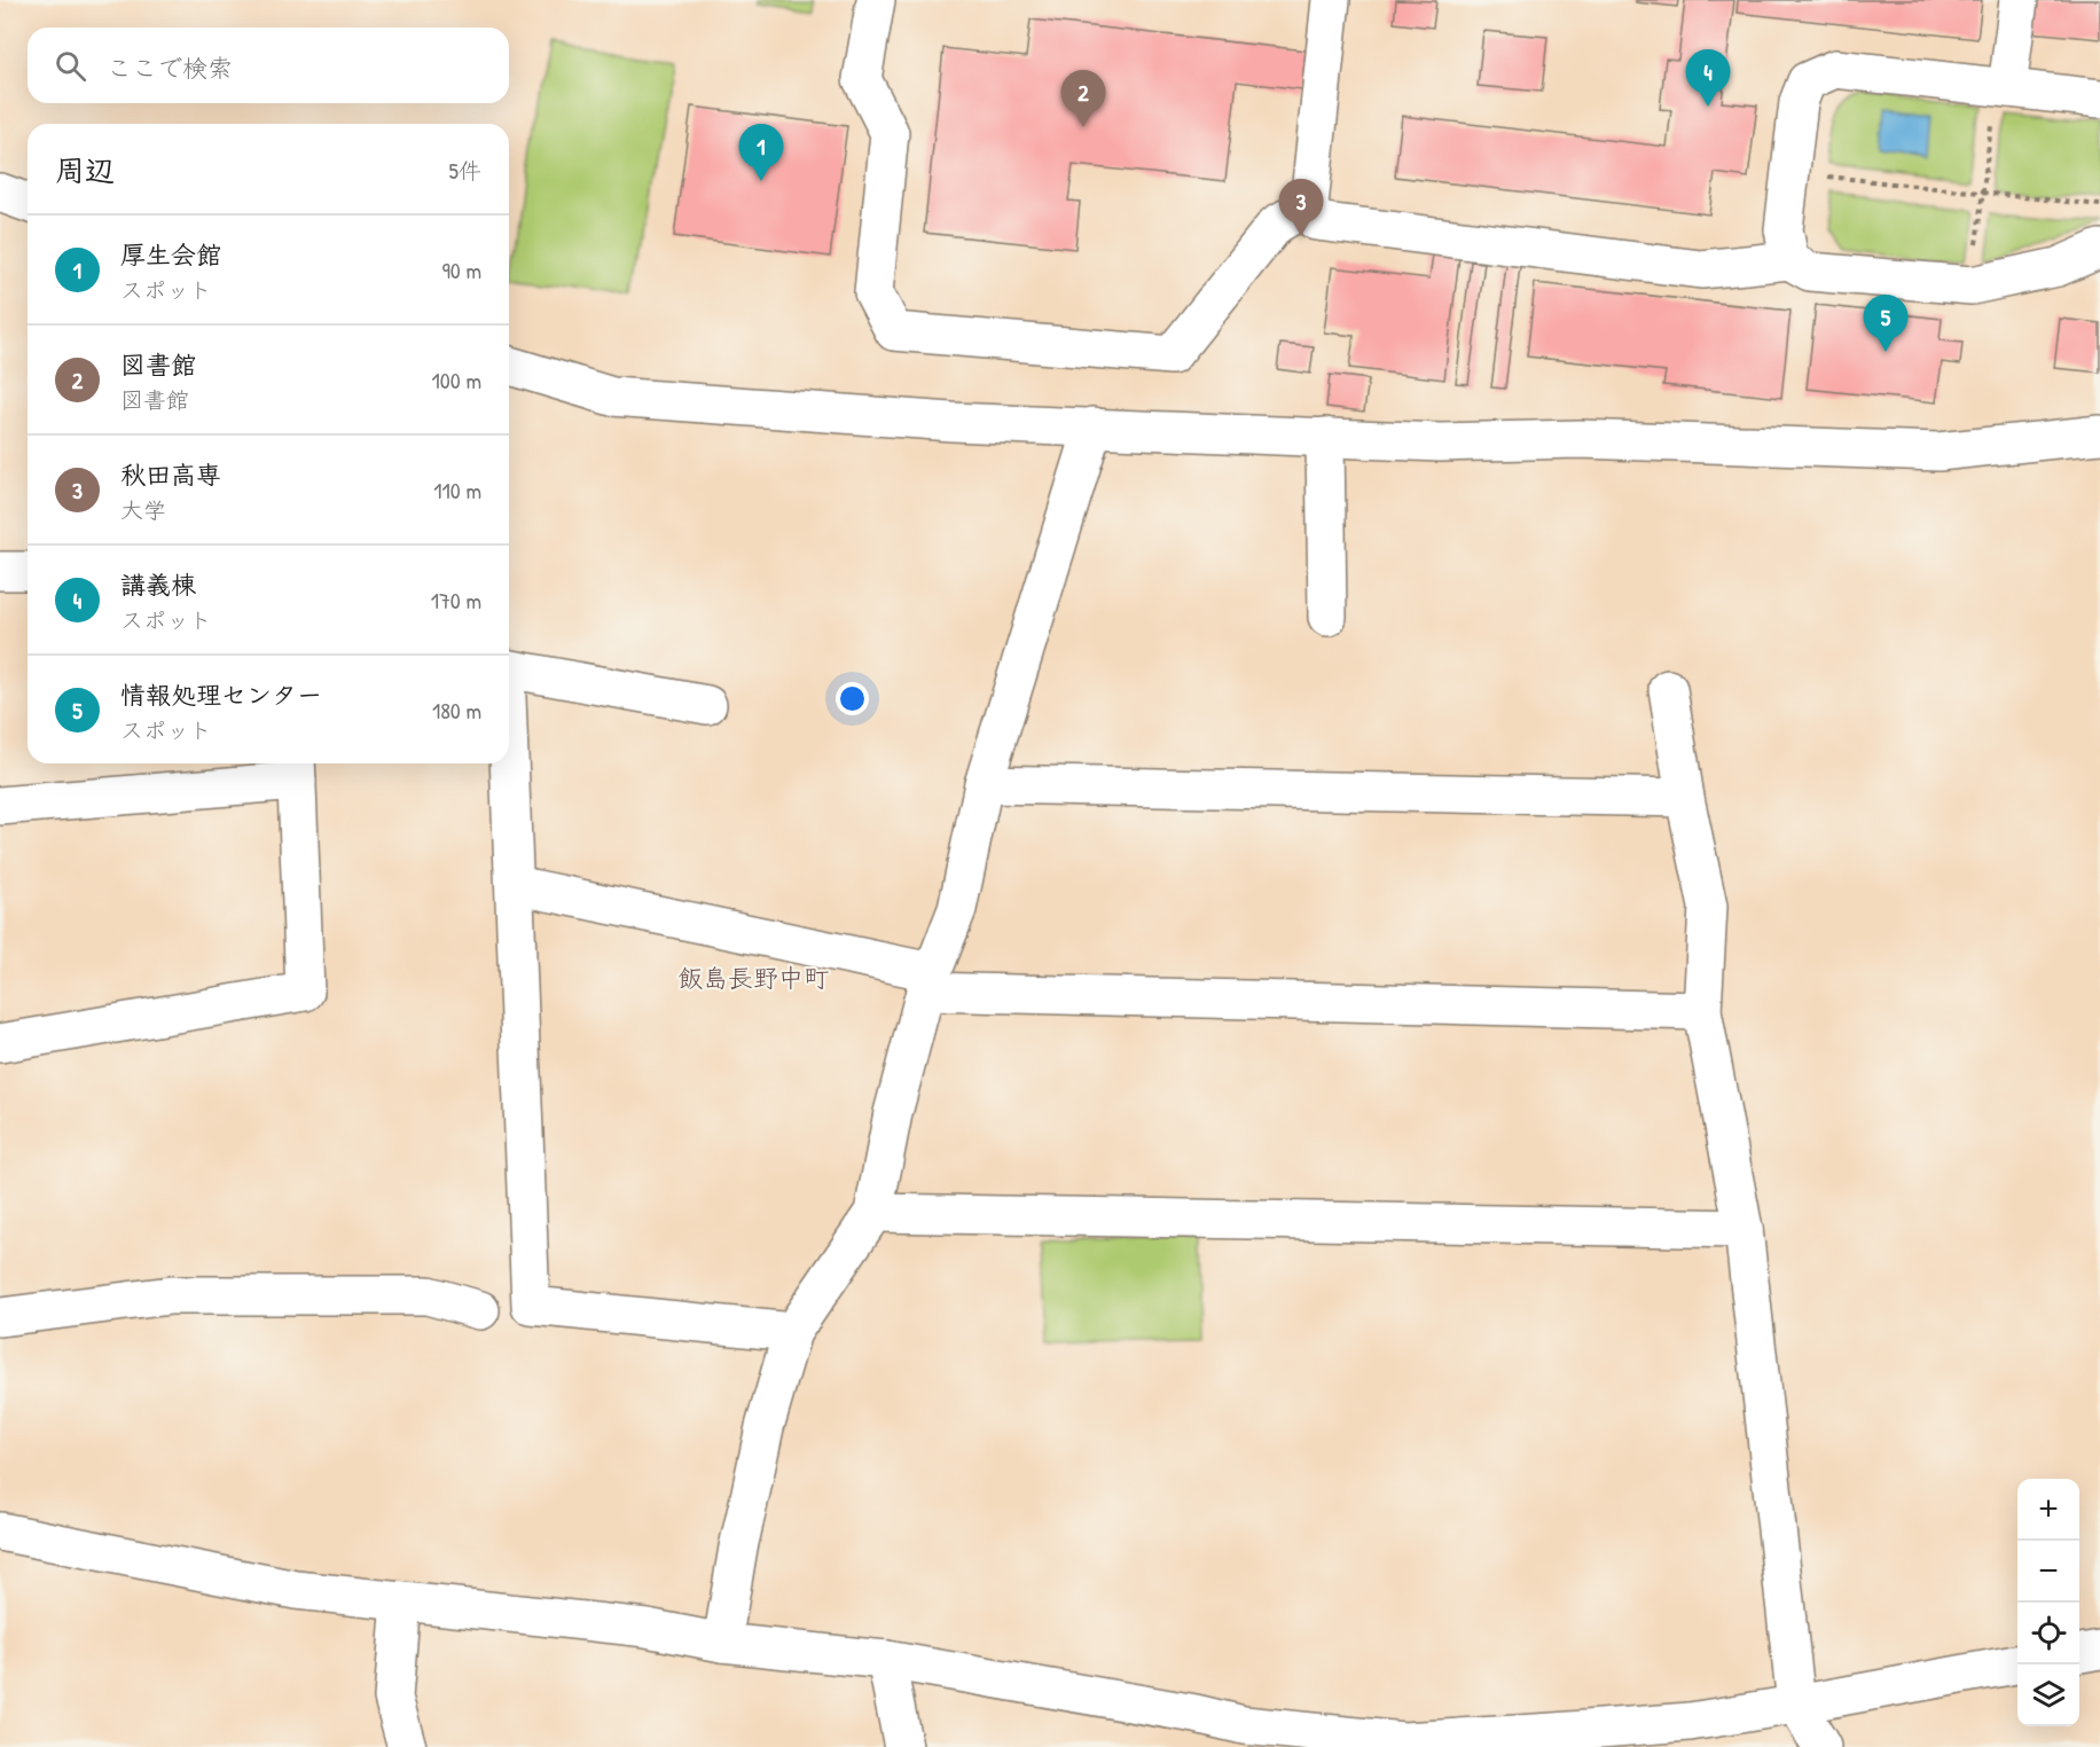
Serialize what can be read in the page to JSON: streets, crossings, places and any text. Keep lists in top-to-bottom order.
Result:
{
  "districts": ["飯島長野中町"],
  "page": {
    "search": "ここで検索",
    "pins": [
      "4",
      "2",
      "1",
      "3",
      "5"
    ],
    "heading": ["周辺", "5件"],
    "list": [
      {
        "mark": "1",
        "name": "厚生会館",
        "note": "スポット",
        "value": "90 m"
      },
      {
        "mark": "2",
        "name": "図書館",
        "note": "図書館",
        "value": "100 m"
      },
      {
        "mark": "3",
        "name": "秋田高専",
        "note": "大学",
        "value": "110 m"
      },
      {
        "mark": "4",
        "name": "講義棟",
        "note": "スポット",
        "value": "170 m"
      },
      {
        "mark": "5",
        "name": "情報処理センター",
        "note": "スポット",
        "value": "180 m"
      }
    ],
    "map_buttons": ["+", "−"]
  }
}
